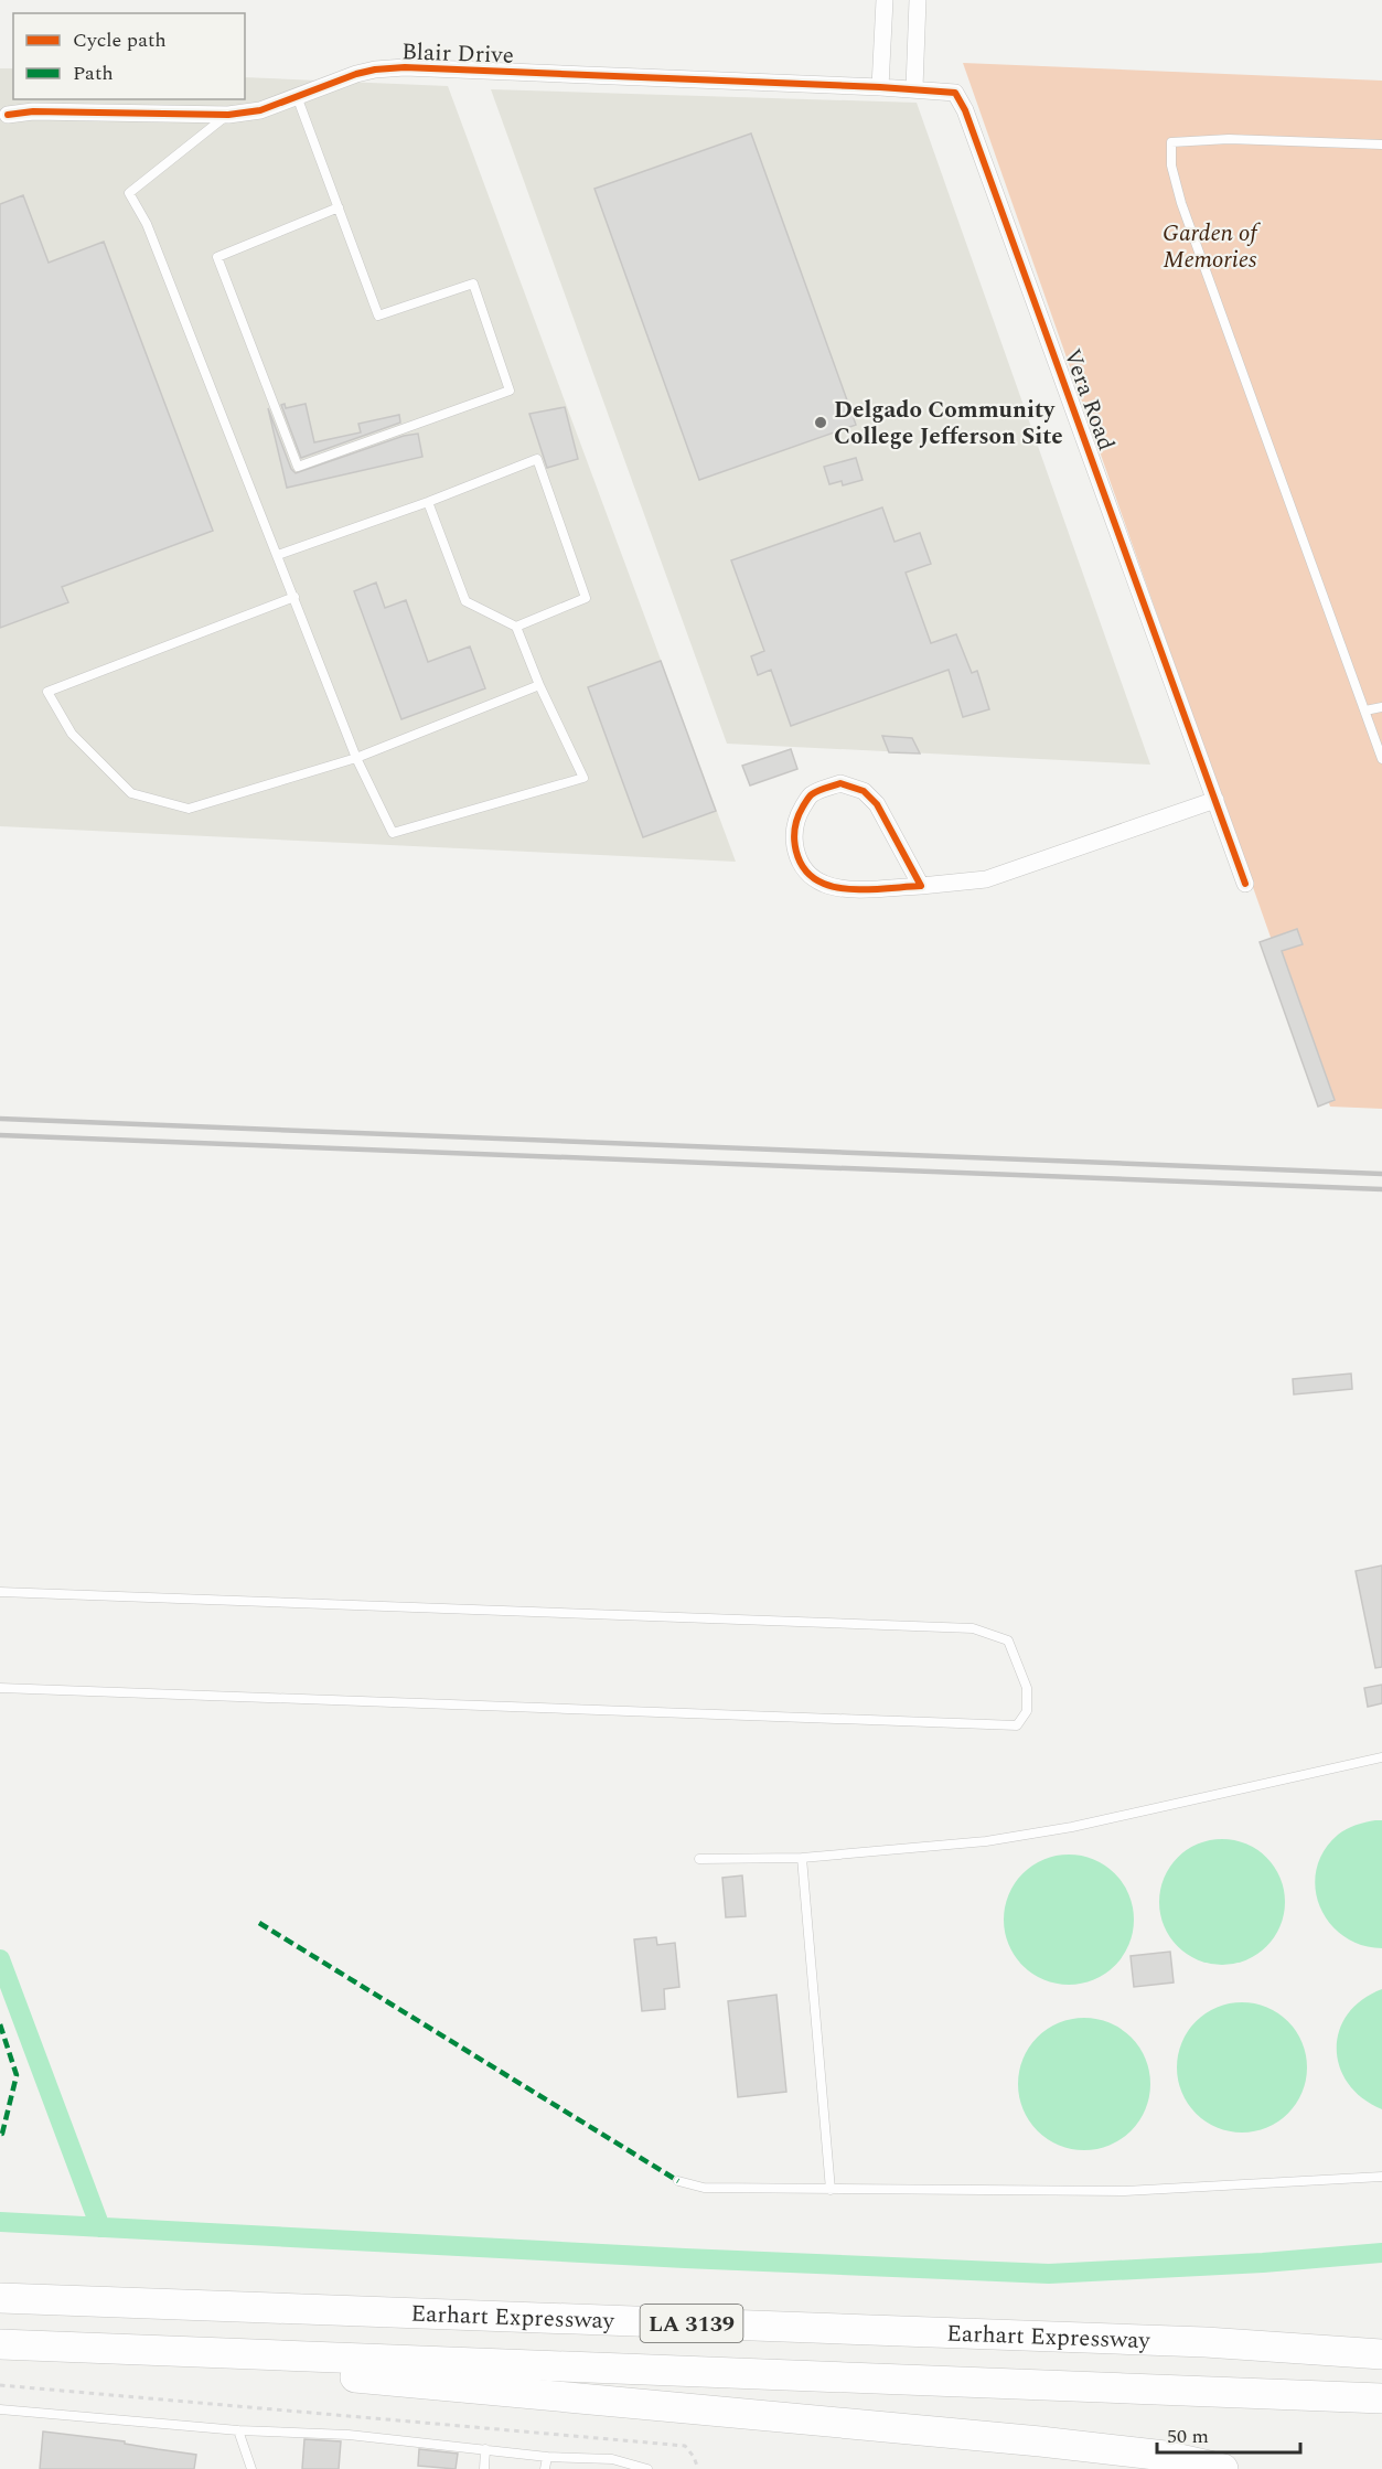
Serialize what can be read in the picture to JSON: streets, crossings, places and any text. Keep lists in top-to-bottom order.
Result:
{
  "streets": {
    "highway": ["Earhart Expressway", "LA 3139"],
    "street": ["Blair Drive", "Vera Road"]
  },
  "crossings": [
    ["Blair Drive", "Vera Road"]
  ],
  "parks": ["Garden of Memories"],
  "places": ["Delgado Community College Jefferson Site"],
  "legend": ["Cycle path", "Path"],
  "scale_bar": "50 m"
}
